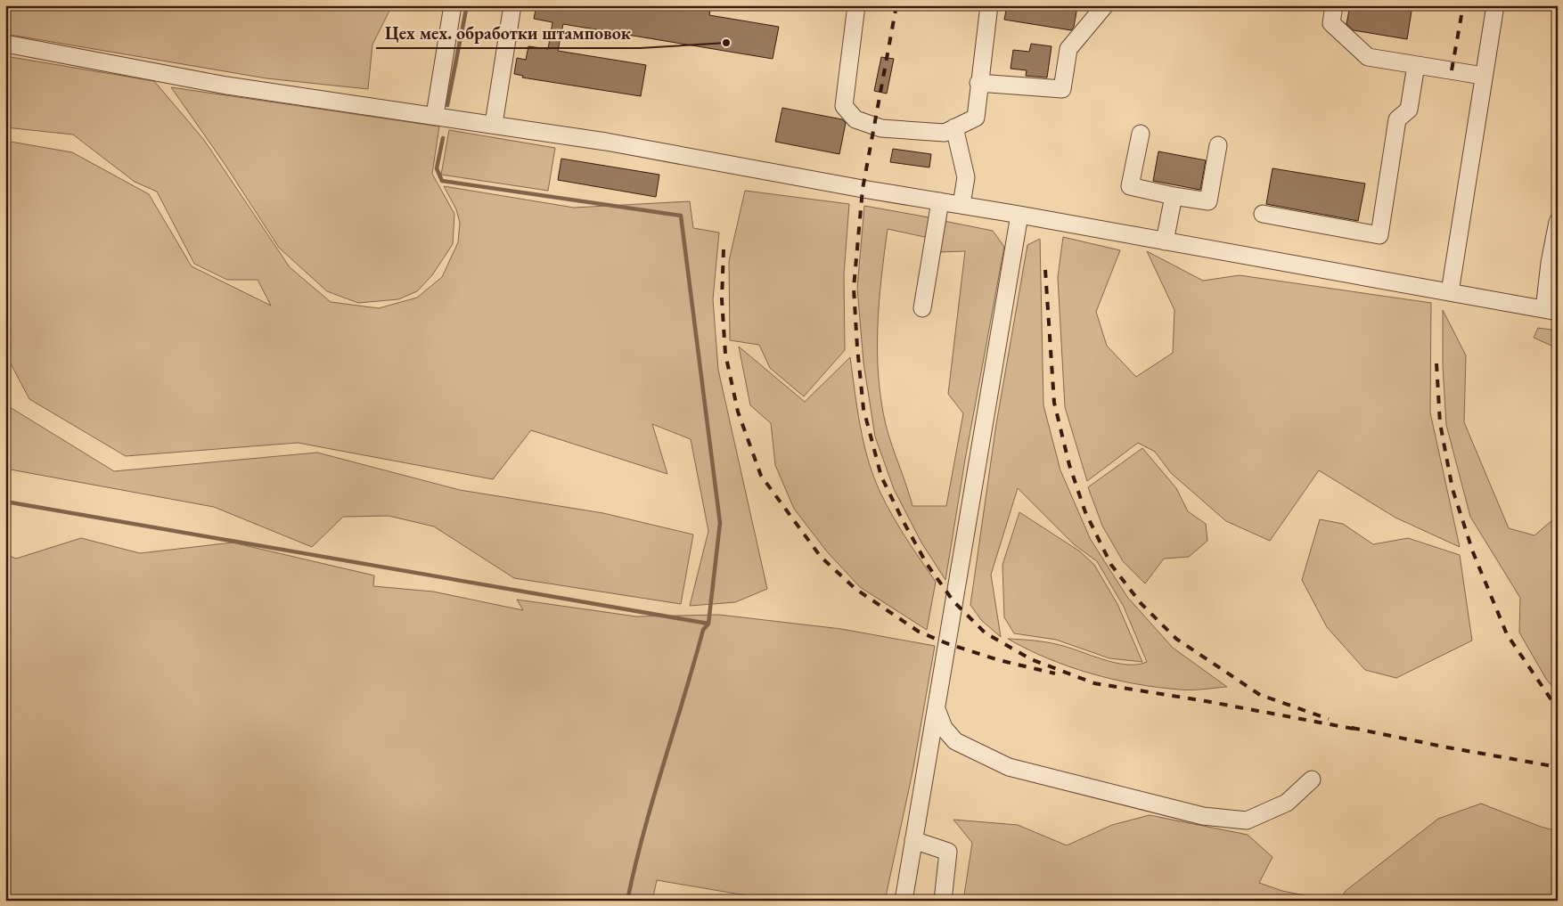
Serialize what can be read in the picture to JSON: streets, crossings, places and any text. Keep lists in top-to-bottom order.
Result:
{
  "places": ["Цех мех. обработки штамповок"]
}
